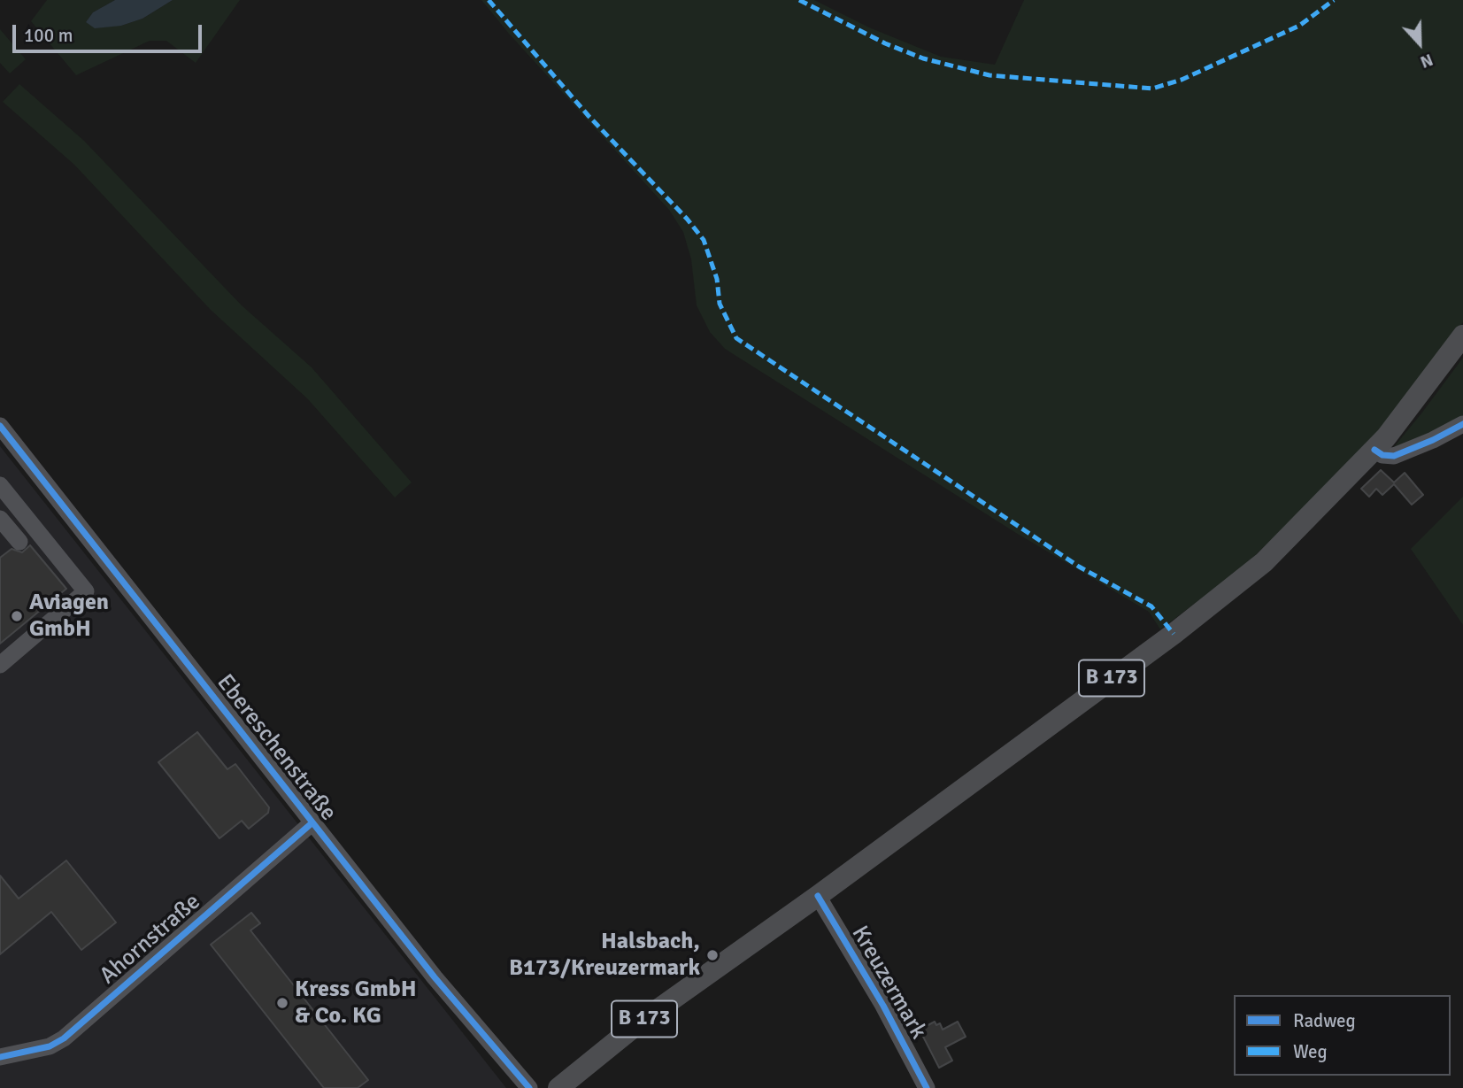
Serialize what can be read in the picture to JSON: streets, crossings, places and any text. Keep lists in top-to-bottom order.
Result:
{
  "streets": {
    "main road": ["B 173"],
    "street": ["Ebereschenstraße", "Ahornstraße", "Kreuzermark"]
  },
  "crossings": [
    ["B 173", "Kreuzermark"],
    ["Ebereschenstraße", "Ahornstraße"]
  ],
  "places": ["Aviagen GmbH", "Halsbach, B173/Kreuzermark", "Kress GmbH & Co. KG"],
  "legend": ["Radweg", "Weg"],
  "scale_bar": "100 m",
  "north": "bottom"
}
